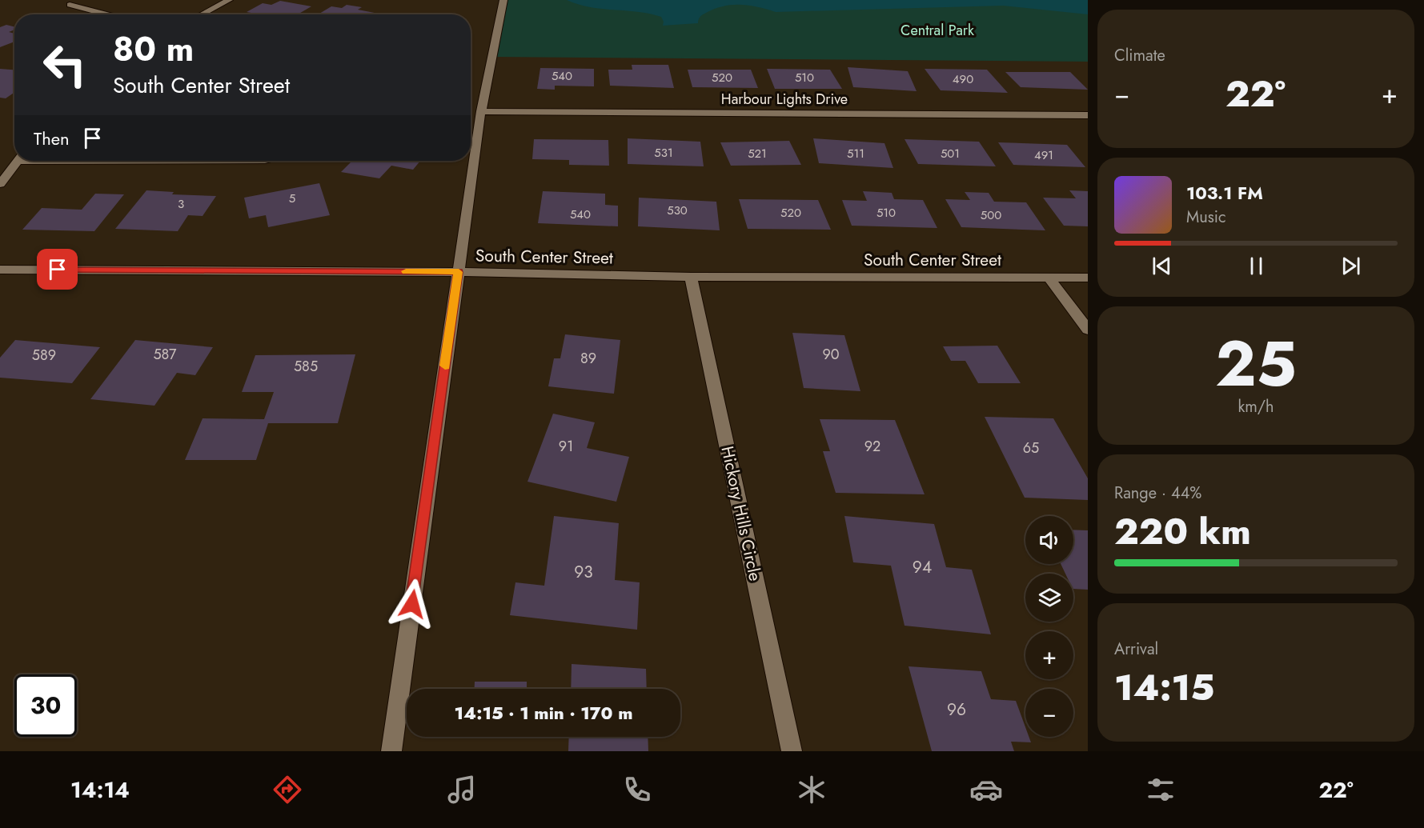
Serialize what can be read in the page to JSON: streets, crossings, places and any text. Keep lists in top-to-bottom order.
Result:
{
  "streets": {
    "street": ["Harbour Lights Drive", "South Center Street", "Hickory Hills Circle"]
  },
  "crossings": [
    ["South Center Street", "Hickory Hills Circle"]
  ],
  "parks": ["Central Park"],
  "house_numbers": [
    "540",
    "520",
    "510",
    "490",
    "531",
    "521",
    "511",
    "501",
    "491",
    "5",
    "3",
    "530",
    "520",
    "510",
    "540",
    "500",
    "587",
    "90",
    "589",
    "89",
    "585",
    "91",
    "92",
    "65",
    "94",
    "93",
    "96"
  ],
  "page": {
    "tile": [
      "Climate",
      ["25", "km/h"],
      ["Range · 44%", "220 km"],
      ["Arrival", "14:15"]
    ],
    "turn": ["80 m", "South Center Street"],
    "heat": ["−", "22°", "+"],
    "then": "Then",
    "song": ["103.1 FM", "Music"],
    "map_buttons": ["+", "−"],
    "limit": "30",
    "trip": "14:15 · 1 min · 170 m",
    "tabs": ["14:14", "22°"]
  }
}
